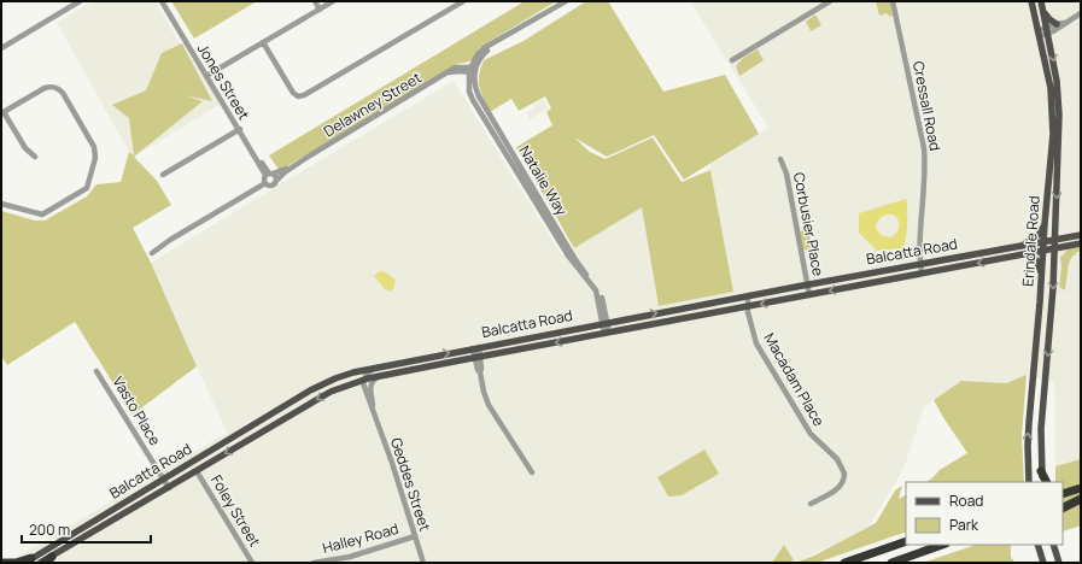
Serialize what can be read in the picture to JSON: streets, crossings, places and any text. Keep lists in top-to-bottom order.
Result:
{
  "streets": {
    "main road": ["Erindale Road", "Balcatta Road"],
    "street": [
      "Jones Street",
      "Delawney Street",
      "Cressall Road",
      "Natalie Way",
      "Corbusier Place",
      "Macadam Place",
      "Vasto Place",
      "Geddes Street",
      "Foley Street",
      "Halley Road"
    ]
  },
  "crossings": [
    ["Jones Street", "Delawney Street"],
    ["Delawney Street", "Natalie Way"],
    ["Cressall Road", "Balcatta Road"],
    ["Natalie Way", "Balcatta Road"],
    ["Corbusier Place", "Balcatta Road"],
    ["Erindale Road", "Balcatta Road"],
    ["Balcatta Road", "Macadam Place"],
    ["Balcatta Road", "Vasto Place"],
    ["Balcatta Road", "Geddes Street"],
    ["Balcatta Road", "Foley Street"],
    ["Geddes Street", "Halley Road"]
  ],
  "legend": ["Road", "Park"],
  "scale_bar": "200 m"
}
